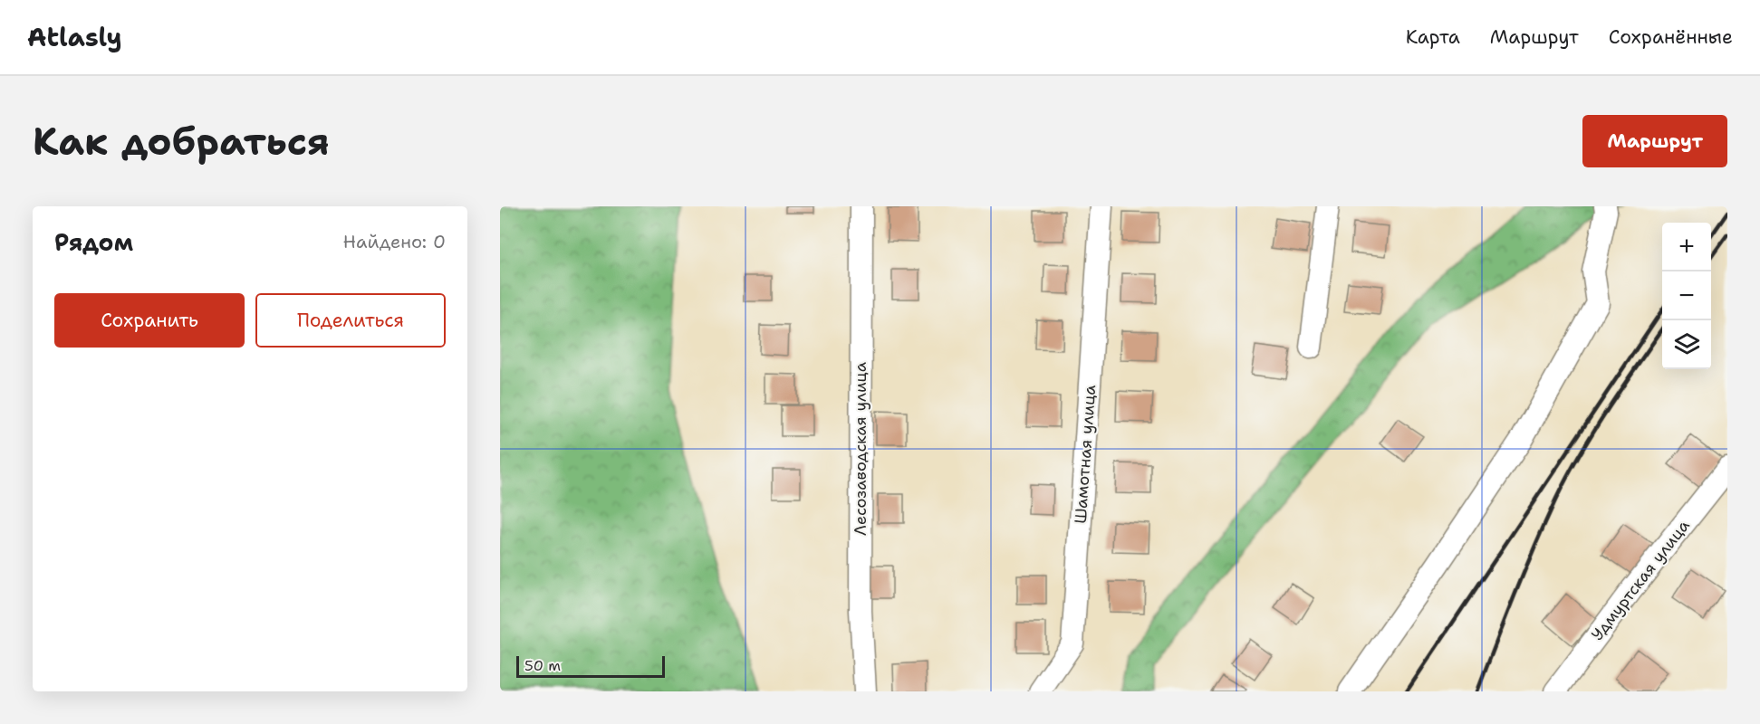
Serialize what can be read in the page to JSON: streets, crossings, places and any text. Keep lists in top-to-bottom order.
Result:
{
  "streets": {
    "street": ["Лесозаводская улица", "Шамотная улица", "Удмуртская улица"]
  },
  "scale_bar": "50 m",
  "page": {
    "header": "Atlasly",
    "nav": ["Карта", "Маршрут", "Сохранённые"],
    "buttons": [
      "Маршрут",
      ["Сохранить", "Поделиться"]
    ],
    "title": "Как добраться",
    "heading": ["Рядом", "Найдено: 0"],
    "map_buttons": ["+", "−"],
    "scale": "50 m"
  }
}
